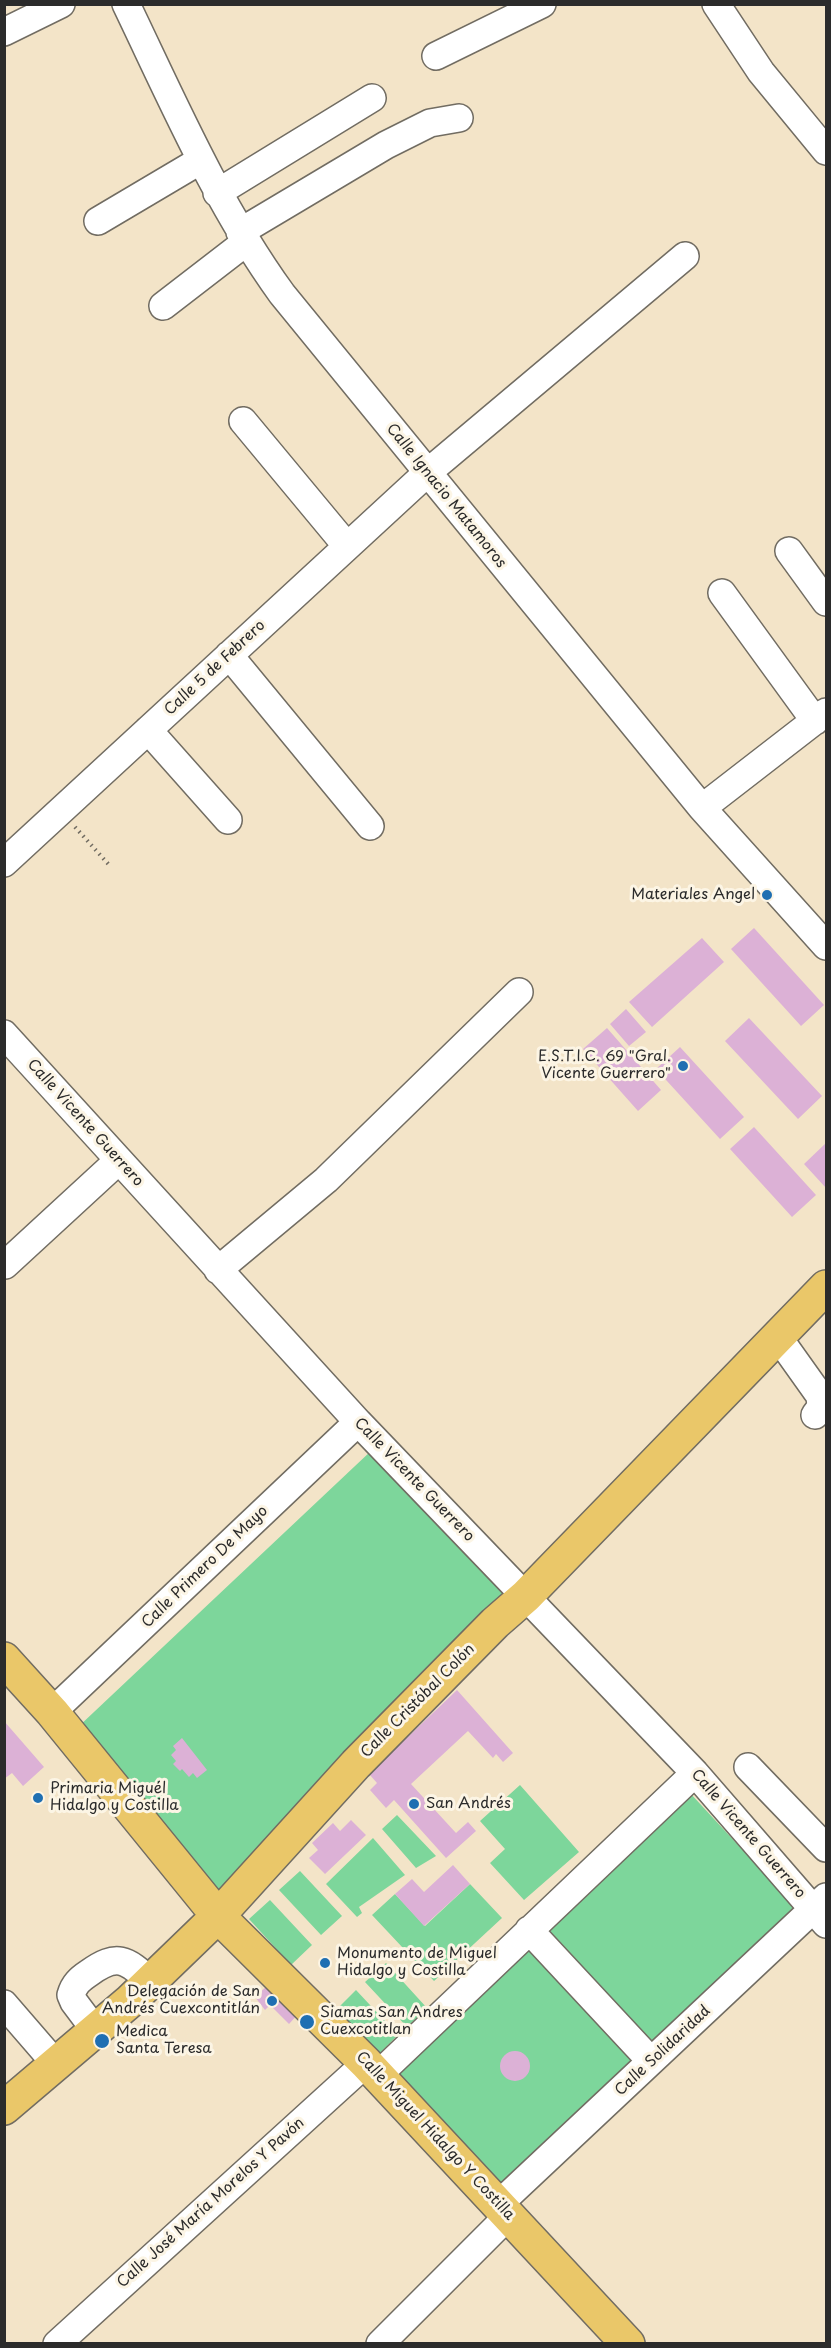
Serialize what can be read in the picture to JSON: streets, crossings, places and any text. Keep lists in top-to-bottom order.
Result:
{
  "streets": {
    "main road": ["Calle Cristóbal Colón", "Calle Miguel Hidalgo Y Costilla"],
    "street": [
      "Calle Ignacio Matamoros",
      "Calle 5 de Febrero",
      "Calle Vicente Guerrero",
      "Calle Primero De Mayo",
      "Calle Solidaridad",
      "Calle José María Morelos Y Pavón"
    ]
  },
  "crossings": [
    ["Calle Ignacio Matamoros", "Calle 5 de Febrero"],
    ["Calle Vicente Guerrero", "Calle Primero De Mayo"],
    ["Calle Vicente Guerrero", "Calle Cristóbal Colón"],
    ["Calle Vicente Guerrero", "Calle Solidaridad"],
    ["Calle Vicente Guerrero", "Calle José María Morelos Y Pavón"],
    ["Calle Primero De Mayo", "Calle Miguel Hidalgo Y Costilla"],
    ["Calle Cristóbal Colón", "Calle Miguel Hidalgo Y Costilla"],
    ["Calle Solidaridad", "Calle Miguel Hidalgo Y Costilla"],
    ["Calle Miguel Hidalgo Y Costilla", "Calle José María Morelos Y Pavón"]
  ],
  "places": [
    "Materiales Angel",
    "E.S.T.I.C. 69 \"Gral. Vicente Guerrero\"",
    "Primaria Miguél Hidalgo y Costilla",
    "San Andrés",
    "Monumento de Miguel Hidalgo y Costilla",
    "Delegación de San Andrés Cuexcontitlán",
    "Siamas San Andres Cuexcotitlan",
    "Medica Santa Teresa"
  ]
}
